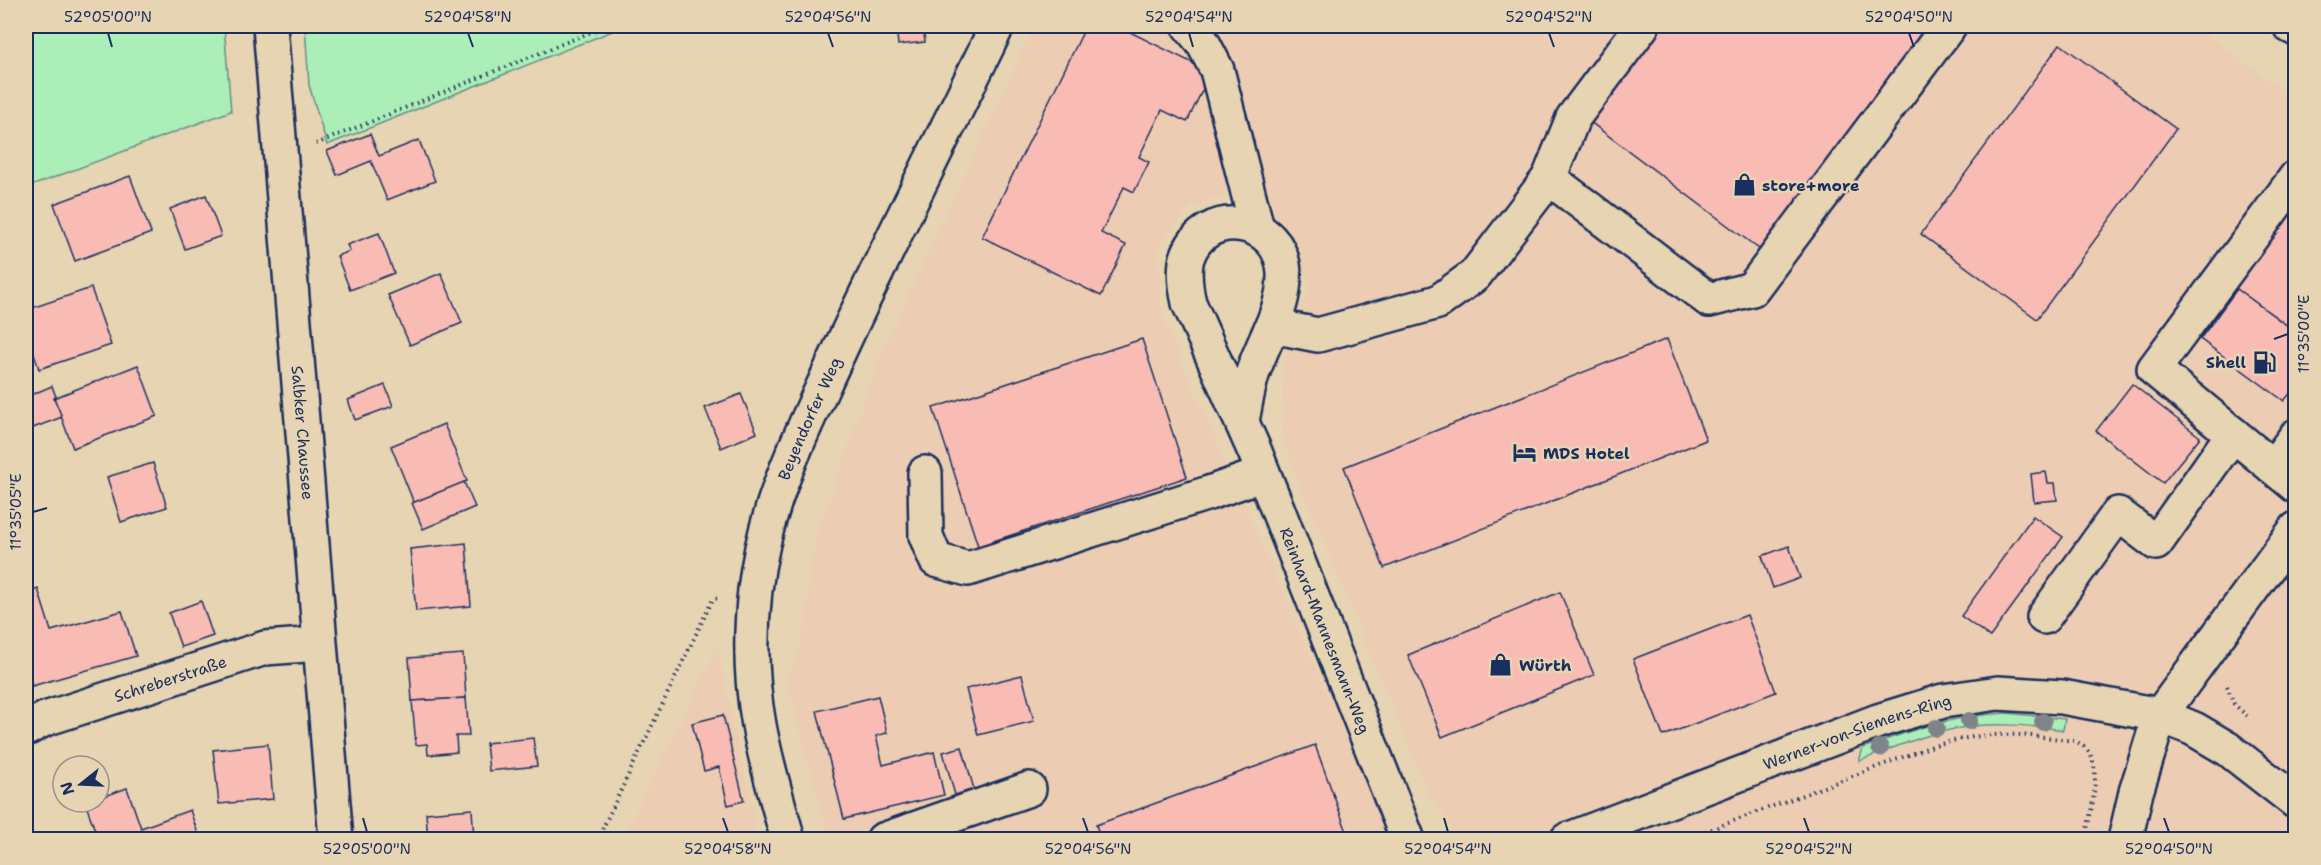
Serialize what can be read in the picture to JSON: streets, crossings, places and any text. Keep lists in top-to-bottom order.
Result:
{
  "streets": {
    "main road": [
      "Beyendorfer Weg",
      "Salbker Chaussee",
      "Reinhard-Mannesmann-Weg",
      "Schreberstraße",
      "Werner-von-Siemens-Ring"
    ]
  },
  "crossings": [
    ["Salbker Chaussee", "Schreberstraße"]
  ],
  "places": {
    "shop": ["store+more", "Würth"],
    "fuel station": ["Shell"],
    "hotel": ["MDS Hotel"]
  },
  "north": "left",
  "coordinates": [
    "52°05'00\"N",
    "52°04'58\"N",
    "52°04'56\"N",
    "52°04'54\"N",
    "52°04'52\"N",
    "52°04'50\"N",
    "11°35'00\"E",
    "11°35'05\"E"
  ]
}
